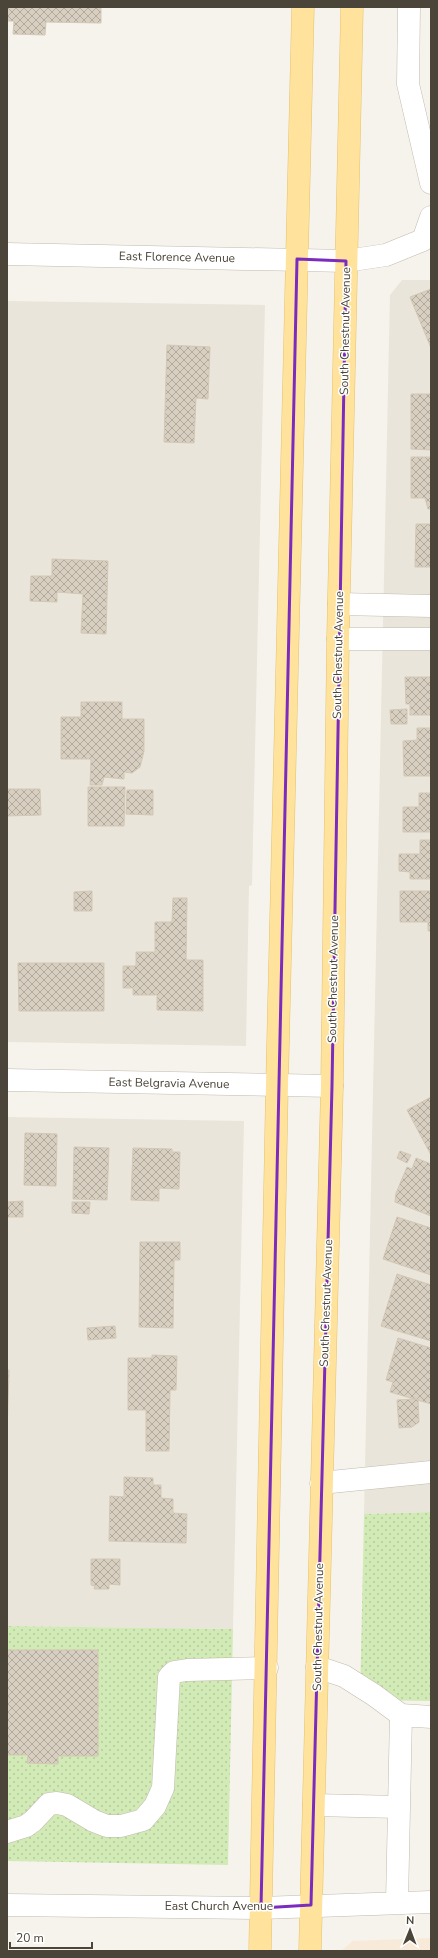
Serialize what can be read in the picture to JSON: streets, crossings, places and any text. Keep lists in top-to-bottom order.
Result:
{
  "streets": {
    "main road": ["South Chestnut Avenue"],
    "street": ["East Florence Avenue", "East Belgravia Avenue", "East Church Avenue"]
  },
  "crossings": [
    ["East Florence Avenue", "South Chestnut Avenue"],
    ["South Chestnut Avenue", "East Belgravia Avenue"],
    ["South Chestnut Avenue", "East Church Avenue"]
  ],
  "scale_bar": "20 m",
  "north": "top"
}
